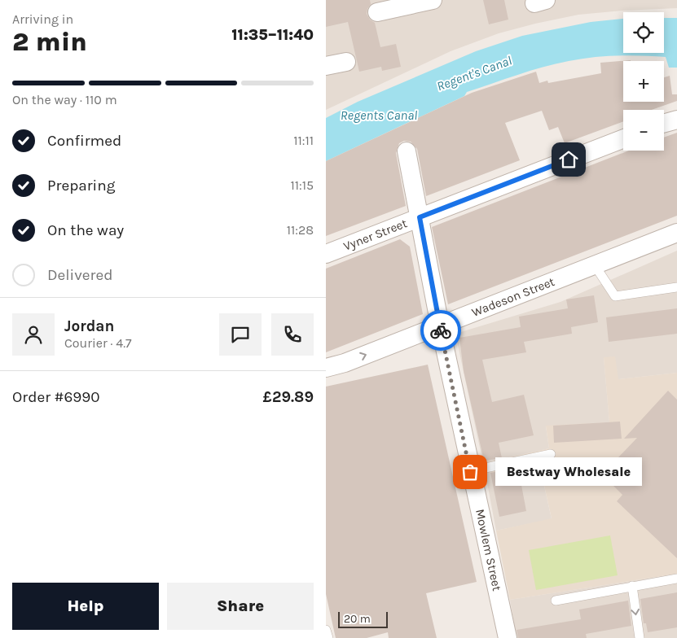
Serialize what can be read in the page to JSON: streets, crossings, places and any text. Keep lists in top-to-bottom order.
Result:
{
  "streets": {
    "street": ["Vyner Street", "Wadeson Street", "Mowlem Street"]
  },
  "crossings": [
    ["Vyner Street", "Mowlem Street"],
    ["Wadeson Street", "Mowlem Street"]
  ],
  "water": ["Regent's Canal", "Regents Canal"],
  "places": ["Bestway Wholesale"],
  "scale_bar": "20 m",
  "page": {
    "heading": ["2 min", "Arriving in", "11:35–11:40"],
    "panel": [
      "Jordan",
      "Courier · 4.7",
      "Order #6990",
      "£29.89"
    ],
    "map_buttons": ["+", "−"],
    "bar": "On the way · 110 m",
    "list": [
      ["Confirmed", "11:11"],
      ["Preparing", "11:15"],
      ["On the way", "11:28"],
      "Delivered"
    ],
    "bubble": "Bestway Wholesale",
    "buttons": ["Help", "Share"],
    "scale": "20 m"
  }
}
